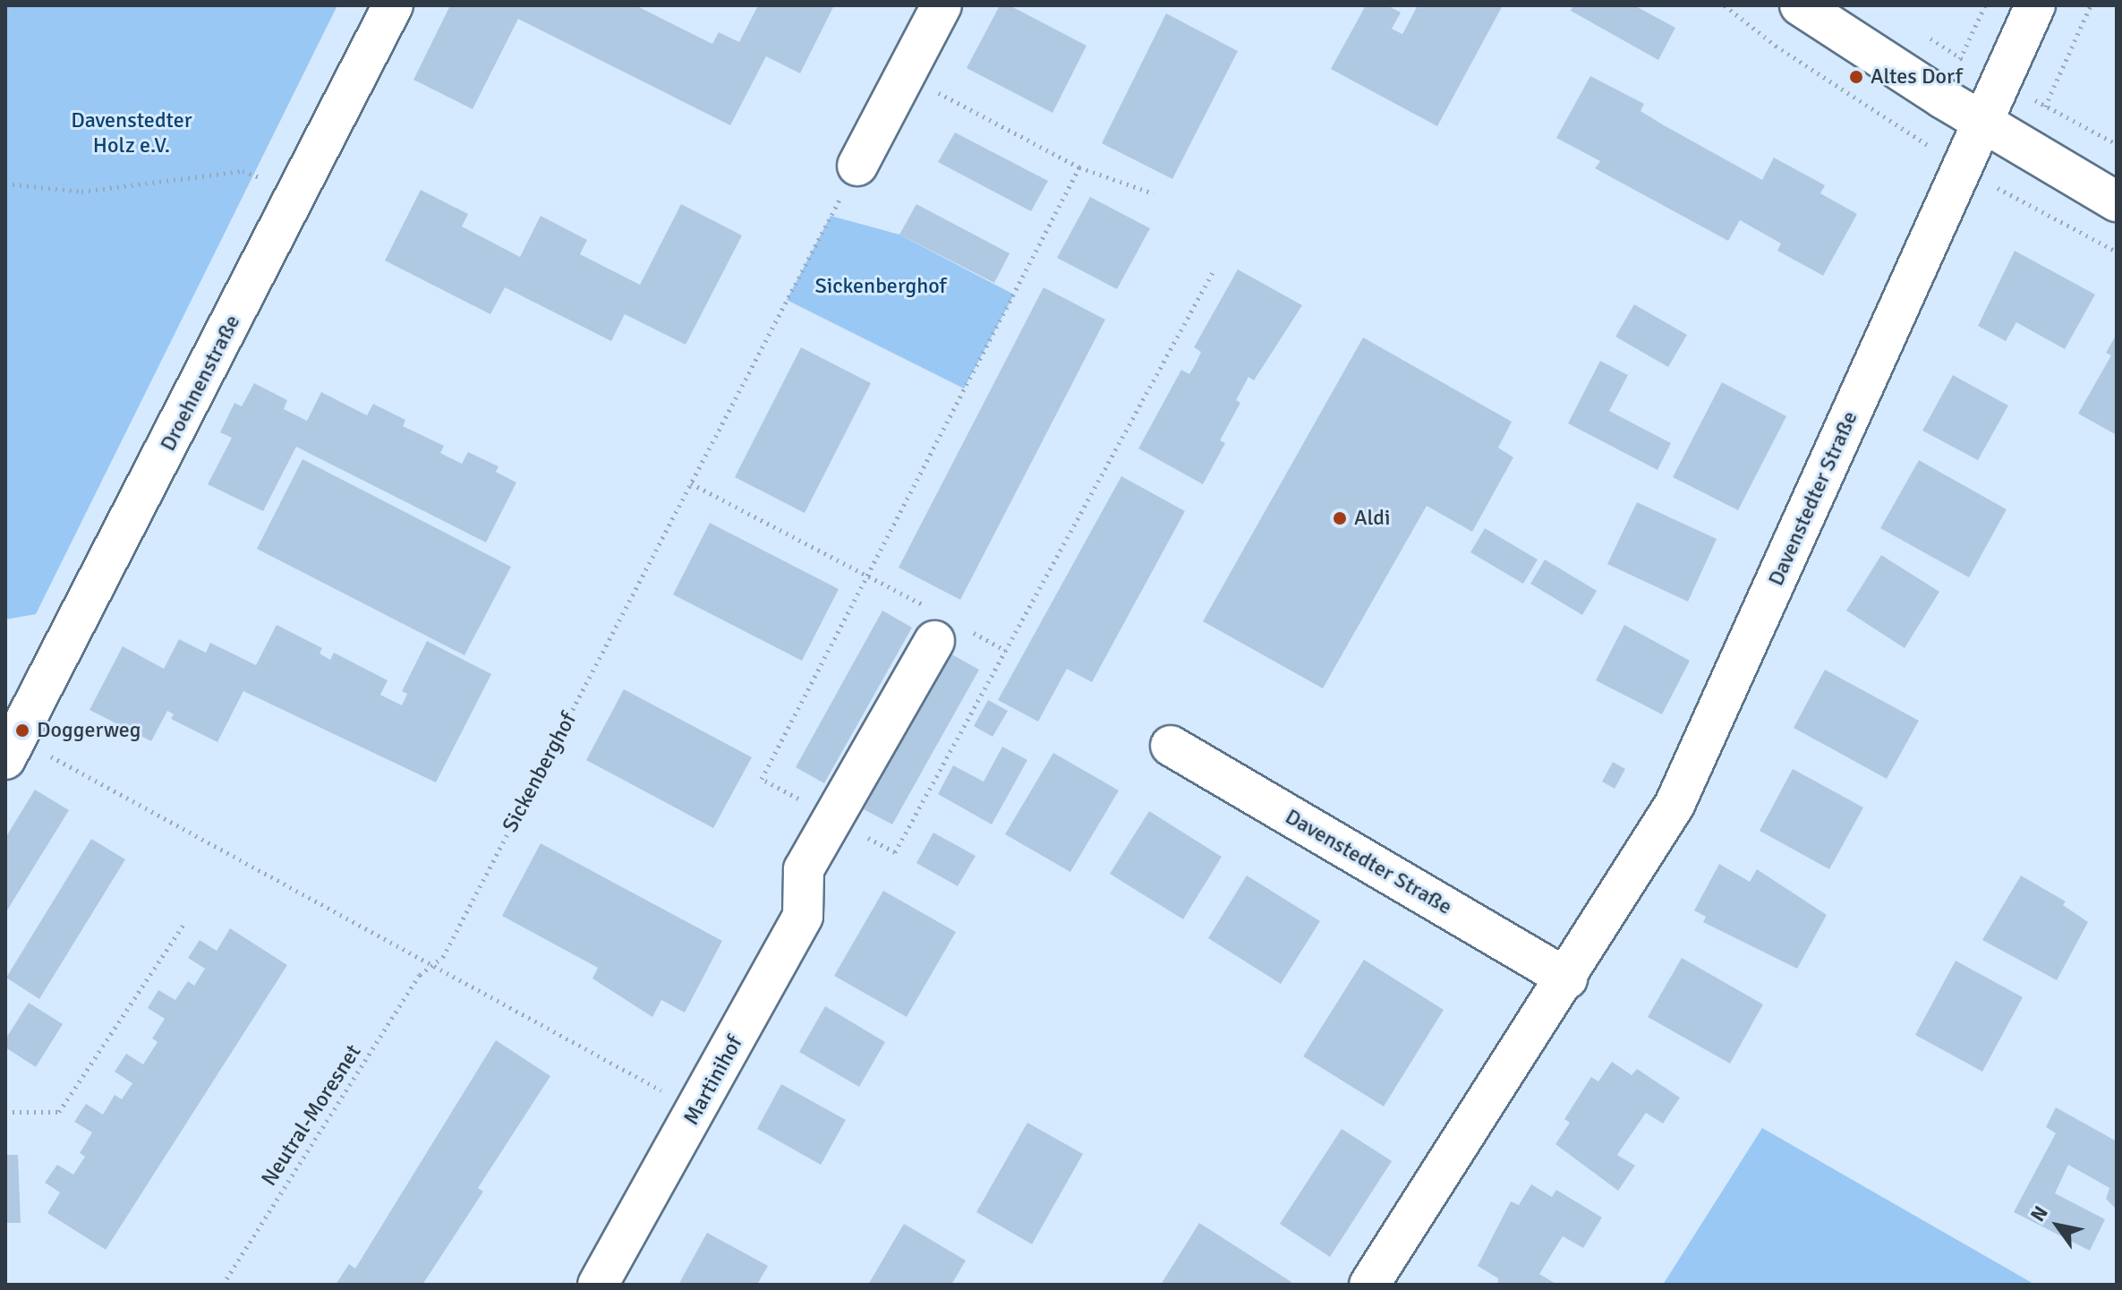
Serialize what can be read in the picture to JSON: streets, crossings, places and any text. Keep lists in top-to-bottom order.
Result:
{
  "streets": {
    "street": ["Droehnenstraße", "Davenstedter Straße", "Martinihof"],
    "path": ["Sickenberghof", "Neutral-Moresnet"]
  },
  "crossings": [
    ["Sickenberghof", "Neutral-Moresnet"]
  ],
  "parks": ["Davenstedter Holz e.V.", "Sickenberghof"],
  "places": ["Altes Dorf", "Aldi", "Doggerweg"],
  "north": "top left"
}
